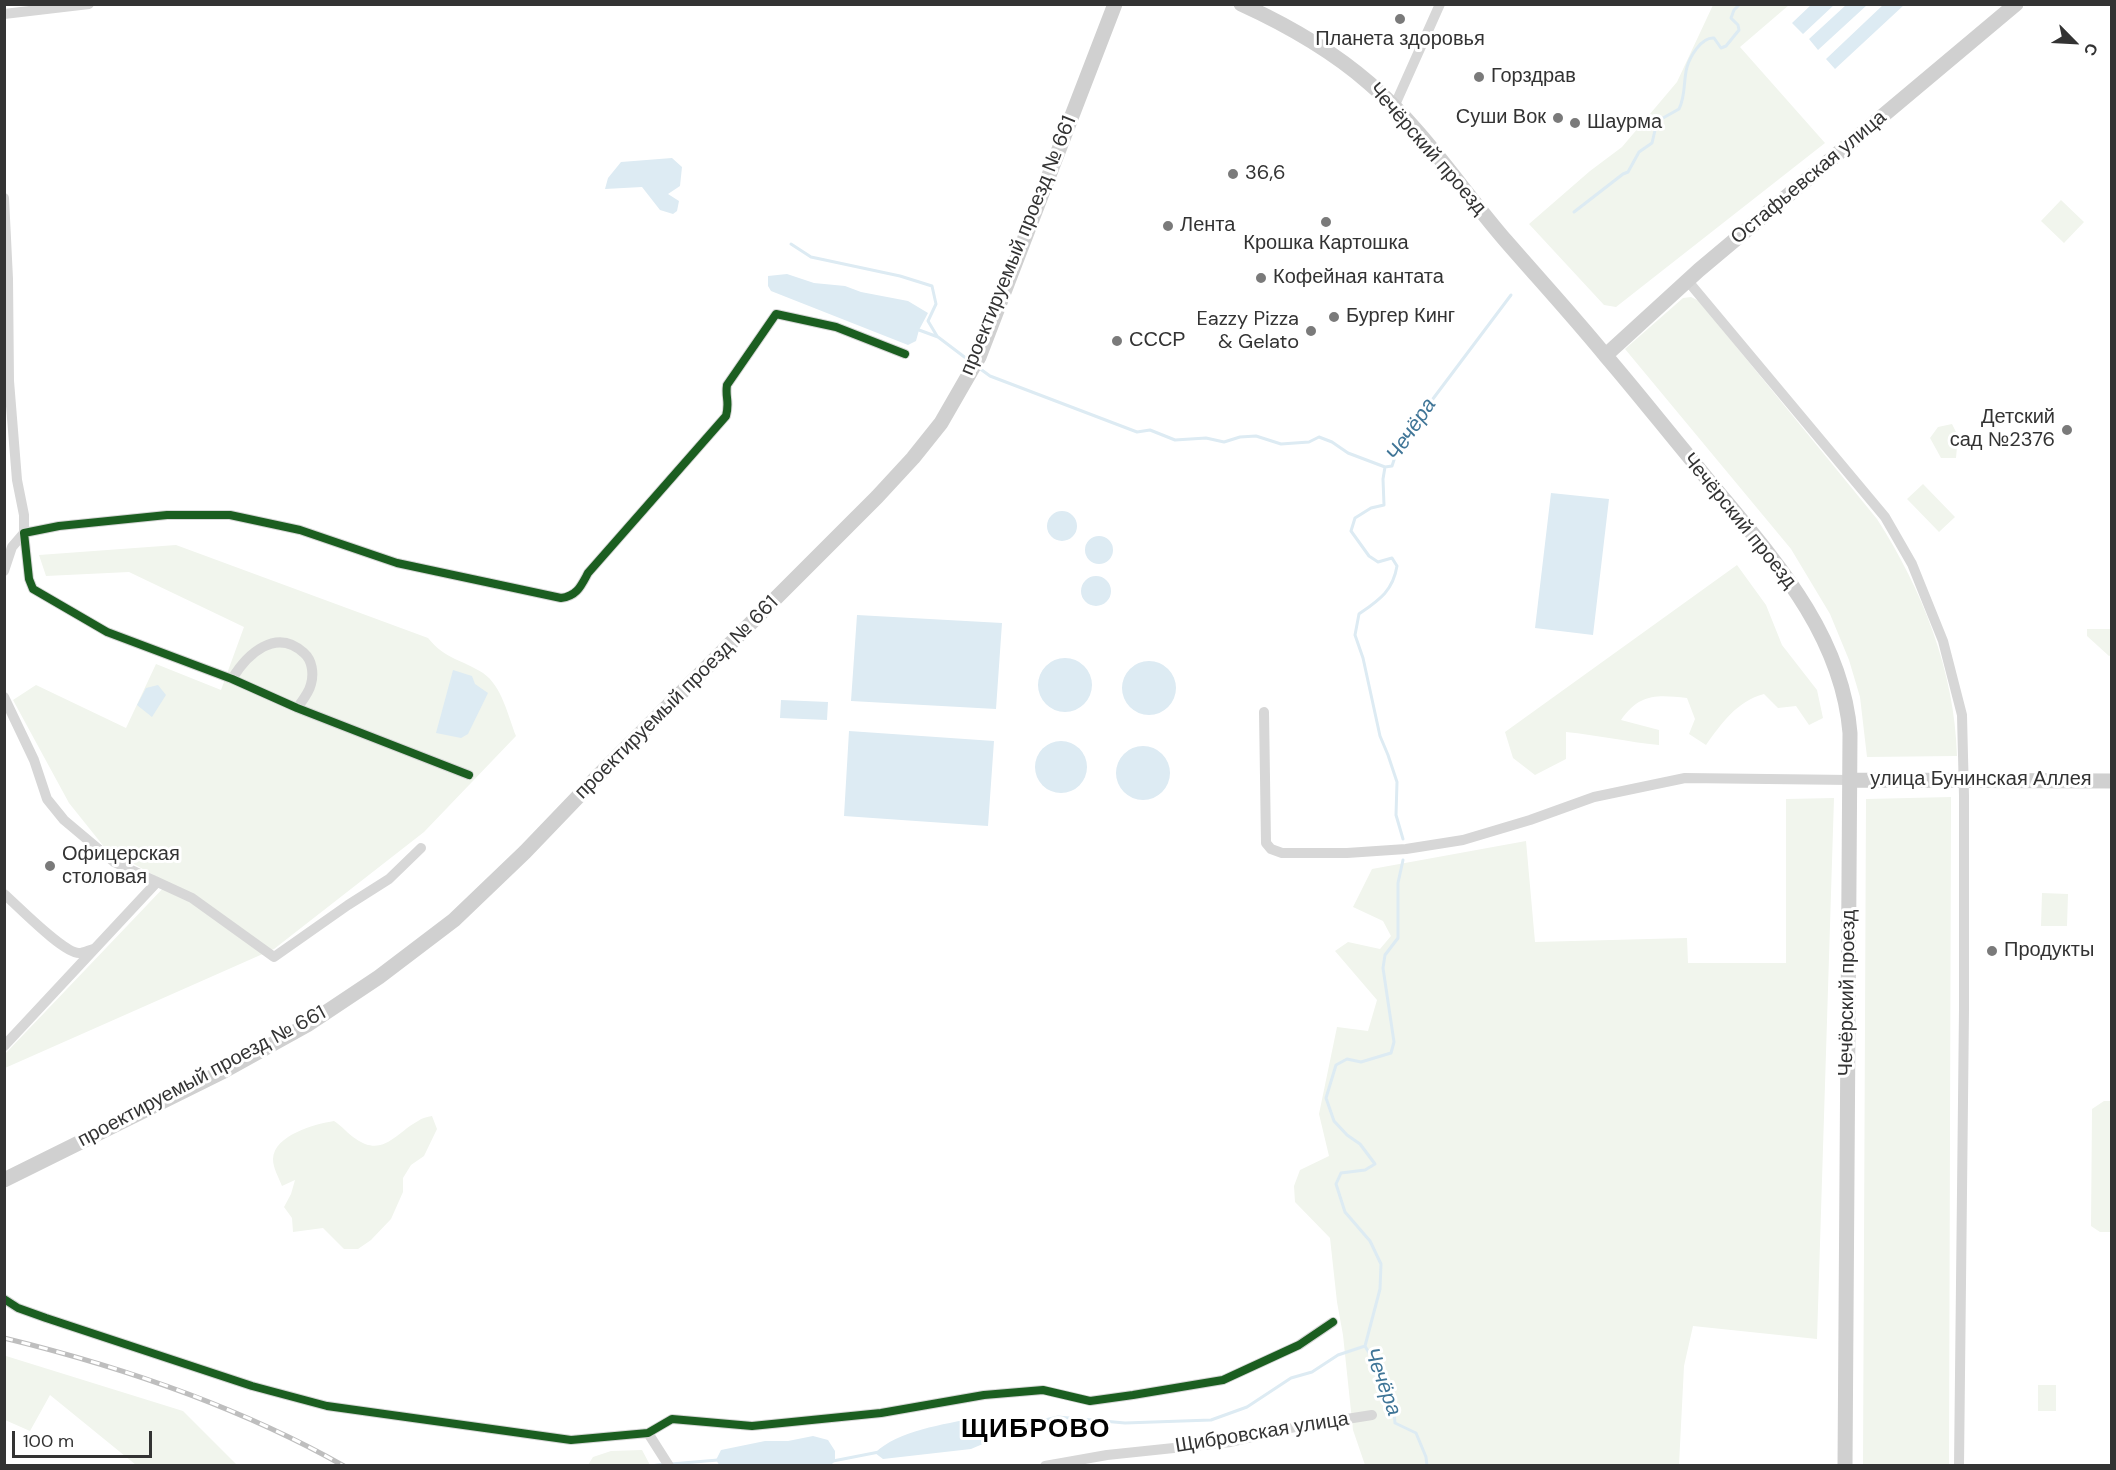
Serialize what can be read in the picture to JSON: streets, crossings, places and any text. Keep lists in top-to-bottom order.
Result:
{
  "streets": {
    "main road": [
      "Чечёрский проезд",
      "Остафьевская улица",
      "проектируемый проезд № 661",
      "улица Бунинская Аллея"
    ],
    "street": ["Щибровская улица"]
  },
  "crossings": [
    ["Чечёрский проезд", "Остафьевская улица"],
    ["Чечёрский проезд", "улица Бунинская Аллея"]
  ],
  "districts": ["ЩИБРОВО"],
  "water": ["Чечёра"],
  "places": [
    "Планета здоровья",
    "Горздрав",
    "Суши Вок",
    "Шаурма",
    "36,6",
    "Крошка Картошка",
    "Лента",
    "Кофейная кантата",
    "Бургер Кинг",
    "Eazzy Pizza & Gelato",
    "СССР",
    "Детский сад №2376",
    "Офицерская столовая",
    "Продукты"
  ],
  "scale_bar": "100 m",
  "north": "bottom right"
}
